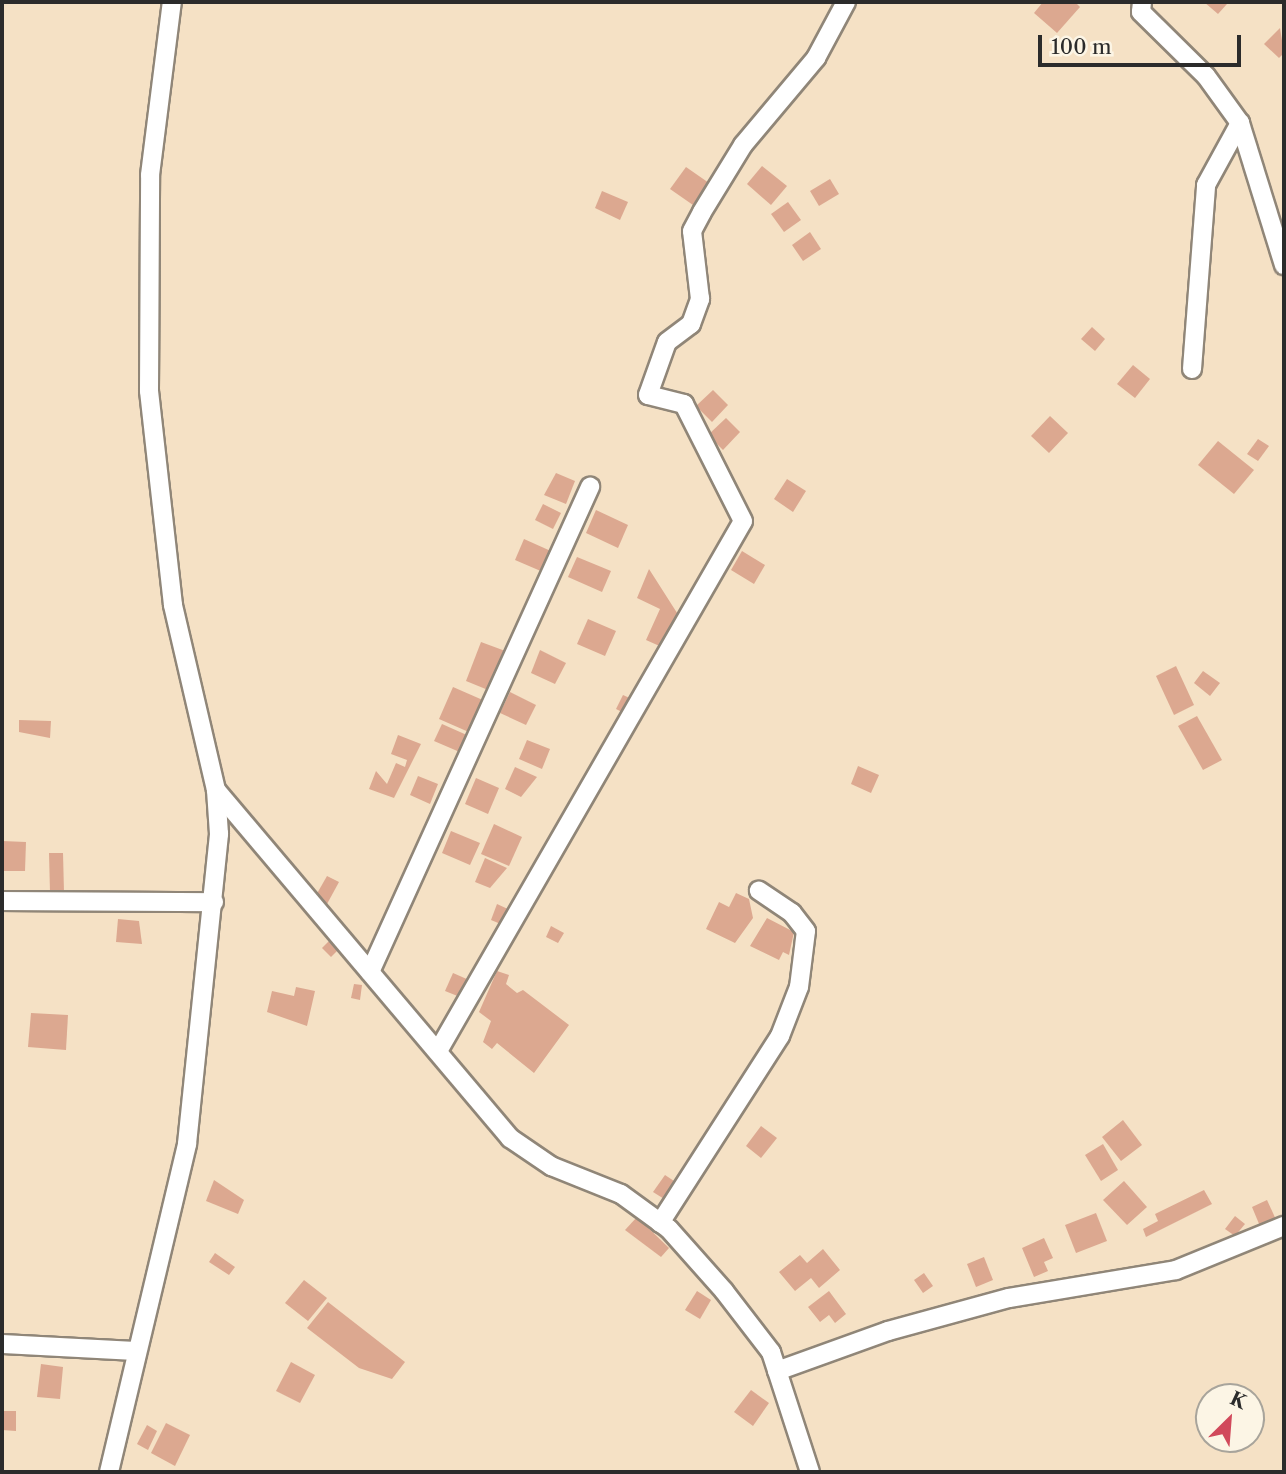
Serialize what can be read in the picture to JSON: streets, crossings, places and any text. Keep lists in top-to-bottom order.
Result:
{
  "scale_bar": "100 m",
  "north": "top right"
}
